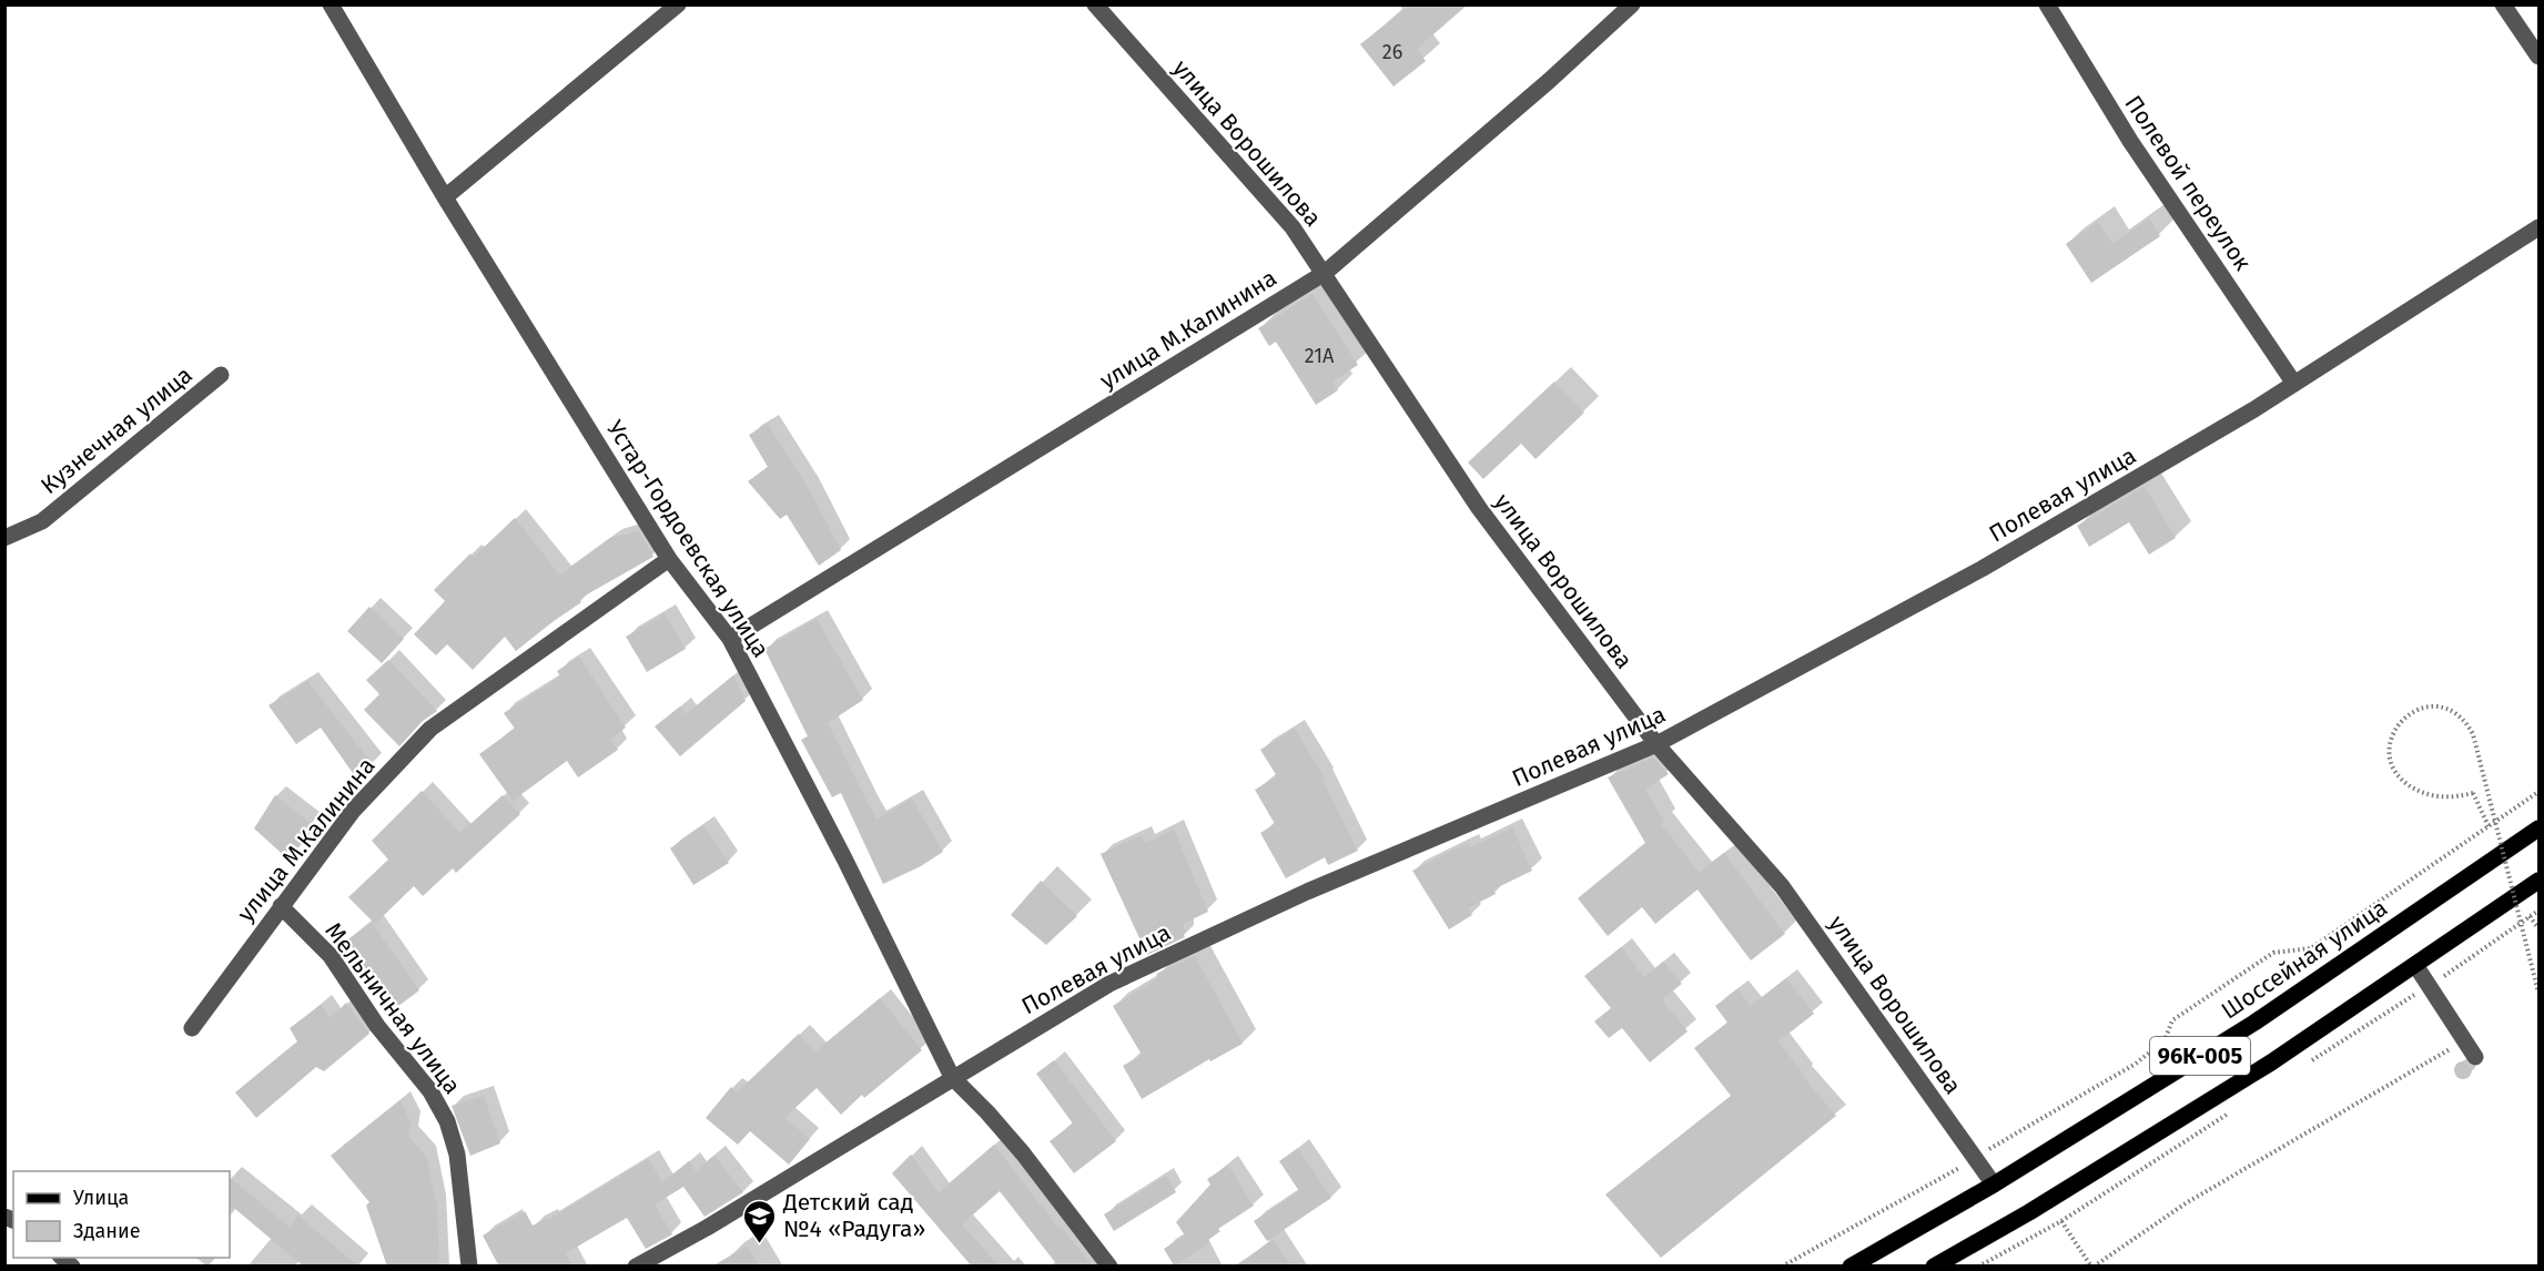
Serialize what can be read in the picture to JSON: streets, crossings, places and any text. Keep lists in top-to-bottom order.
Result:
{
  "streets": {
    "main road": ["Шоссейная улица", "96К-005"],
    "street": [
      "улица Ворошилова",
      "Полевой переулок",
      "улица М.Калинина",
      "Кузнечная улица",
      "Полевая улица",
      "Устар-Гордоевская улица",
      "Мельничная улица"
    ]
  },
  "crossings": [
    ["улица Ворошилова", "улица М.Калинина"],
    ["улица Ворошилова", "Полевая улица"],
    ["улица Ворошилова", "Шоссейная улица"],
    ["Полевой переулок", "Полевая улица"],
    ["улица М.Калинина", "Устар-Гордоевская улица"],
    ["улица М.Калинина", "Мельничная улица"],
    ["Полевая улица", "Устар-Гордоевская улица"]
  ],
  "places": {
    "school or university": ["Детский сад №4 «Радуга»"]
  },
  "house_numbers": ["26", "21А"],
  "legend": ["Улица", "Здание"]
}
